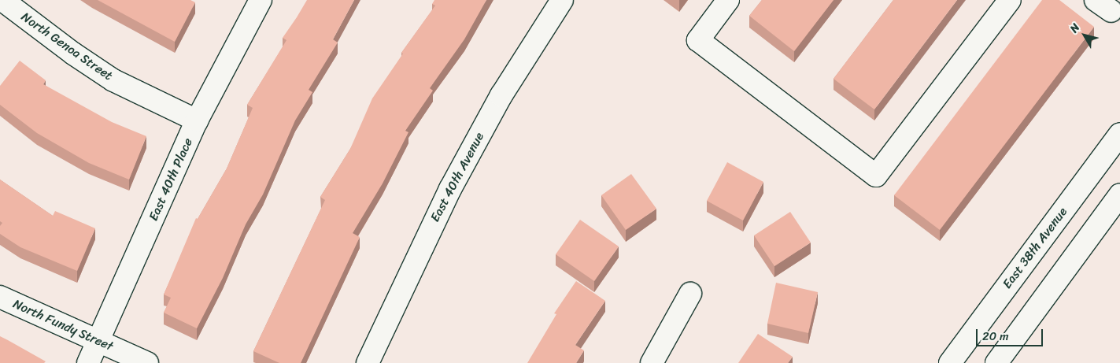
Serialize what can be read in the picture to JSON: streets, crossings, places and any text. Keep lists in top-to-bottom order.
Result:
{
  "streets": {
    "street": [
      "North Genoa Street",
      "East 40th Avenue",
      "East 40th Place",
      "East 38th Avenue",
      "North Fundy Street"
    ]
  },
  "crossings": [
    ["North Genoa Street", "East 40th Place"],
    ["East 40th Place", "North Fundy Street"]
  ],
  "scale_bar": "20 m",
  "north": "top left"
}
